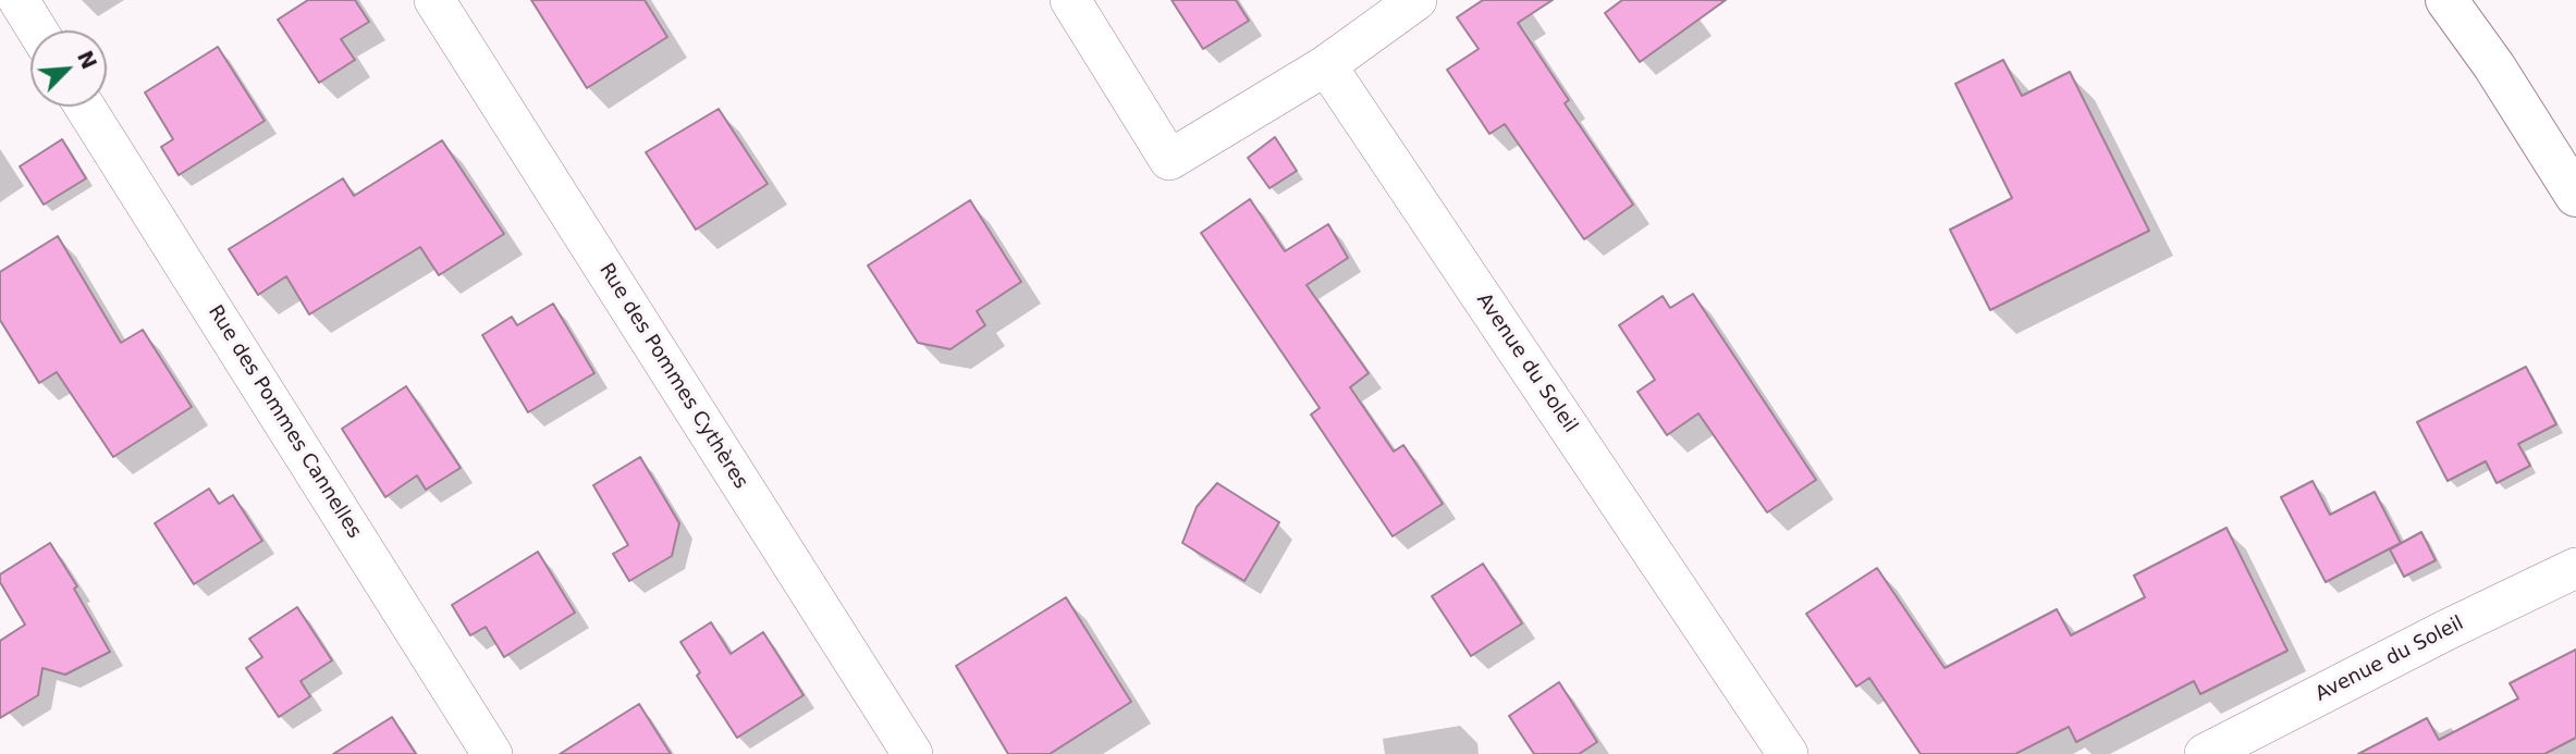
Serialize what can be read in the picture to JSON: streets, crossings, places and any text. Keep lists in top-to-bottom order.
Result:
{
  "streets": {
    "street": ["Avenue du Soleil", "Rue des Pommes Cythères", "Rue des Pommes Cannelles"]
  },
  "north": "top right"
}
